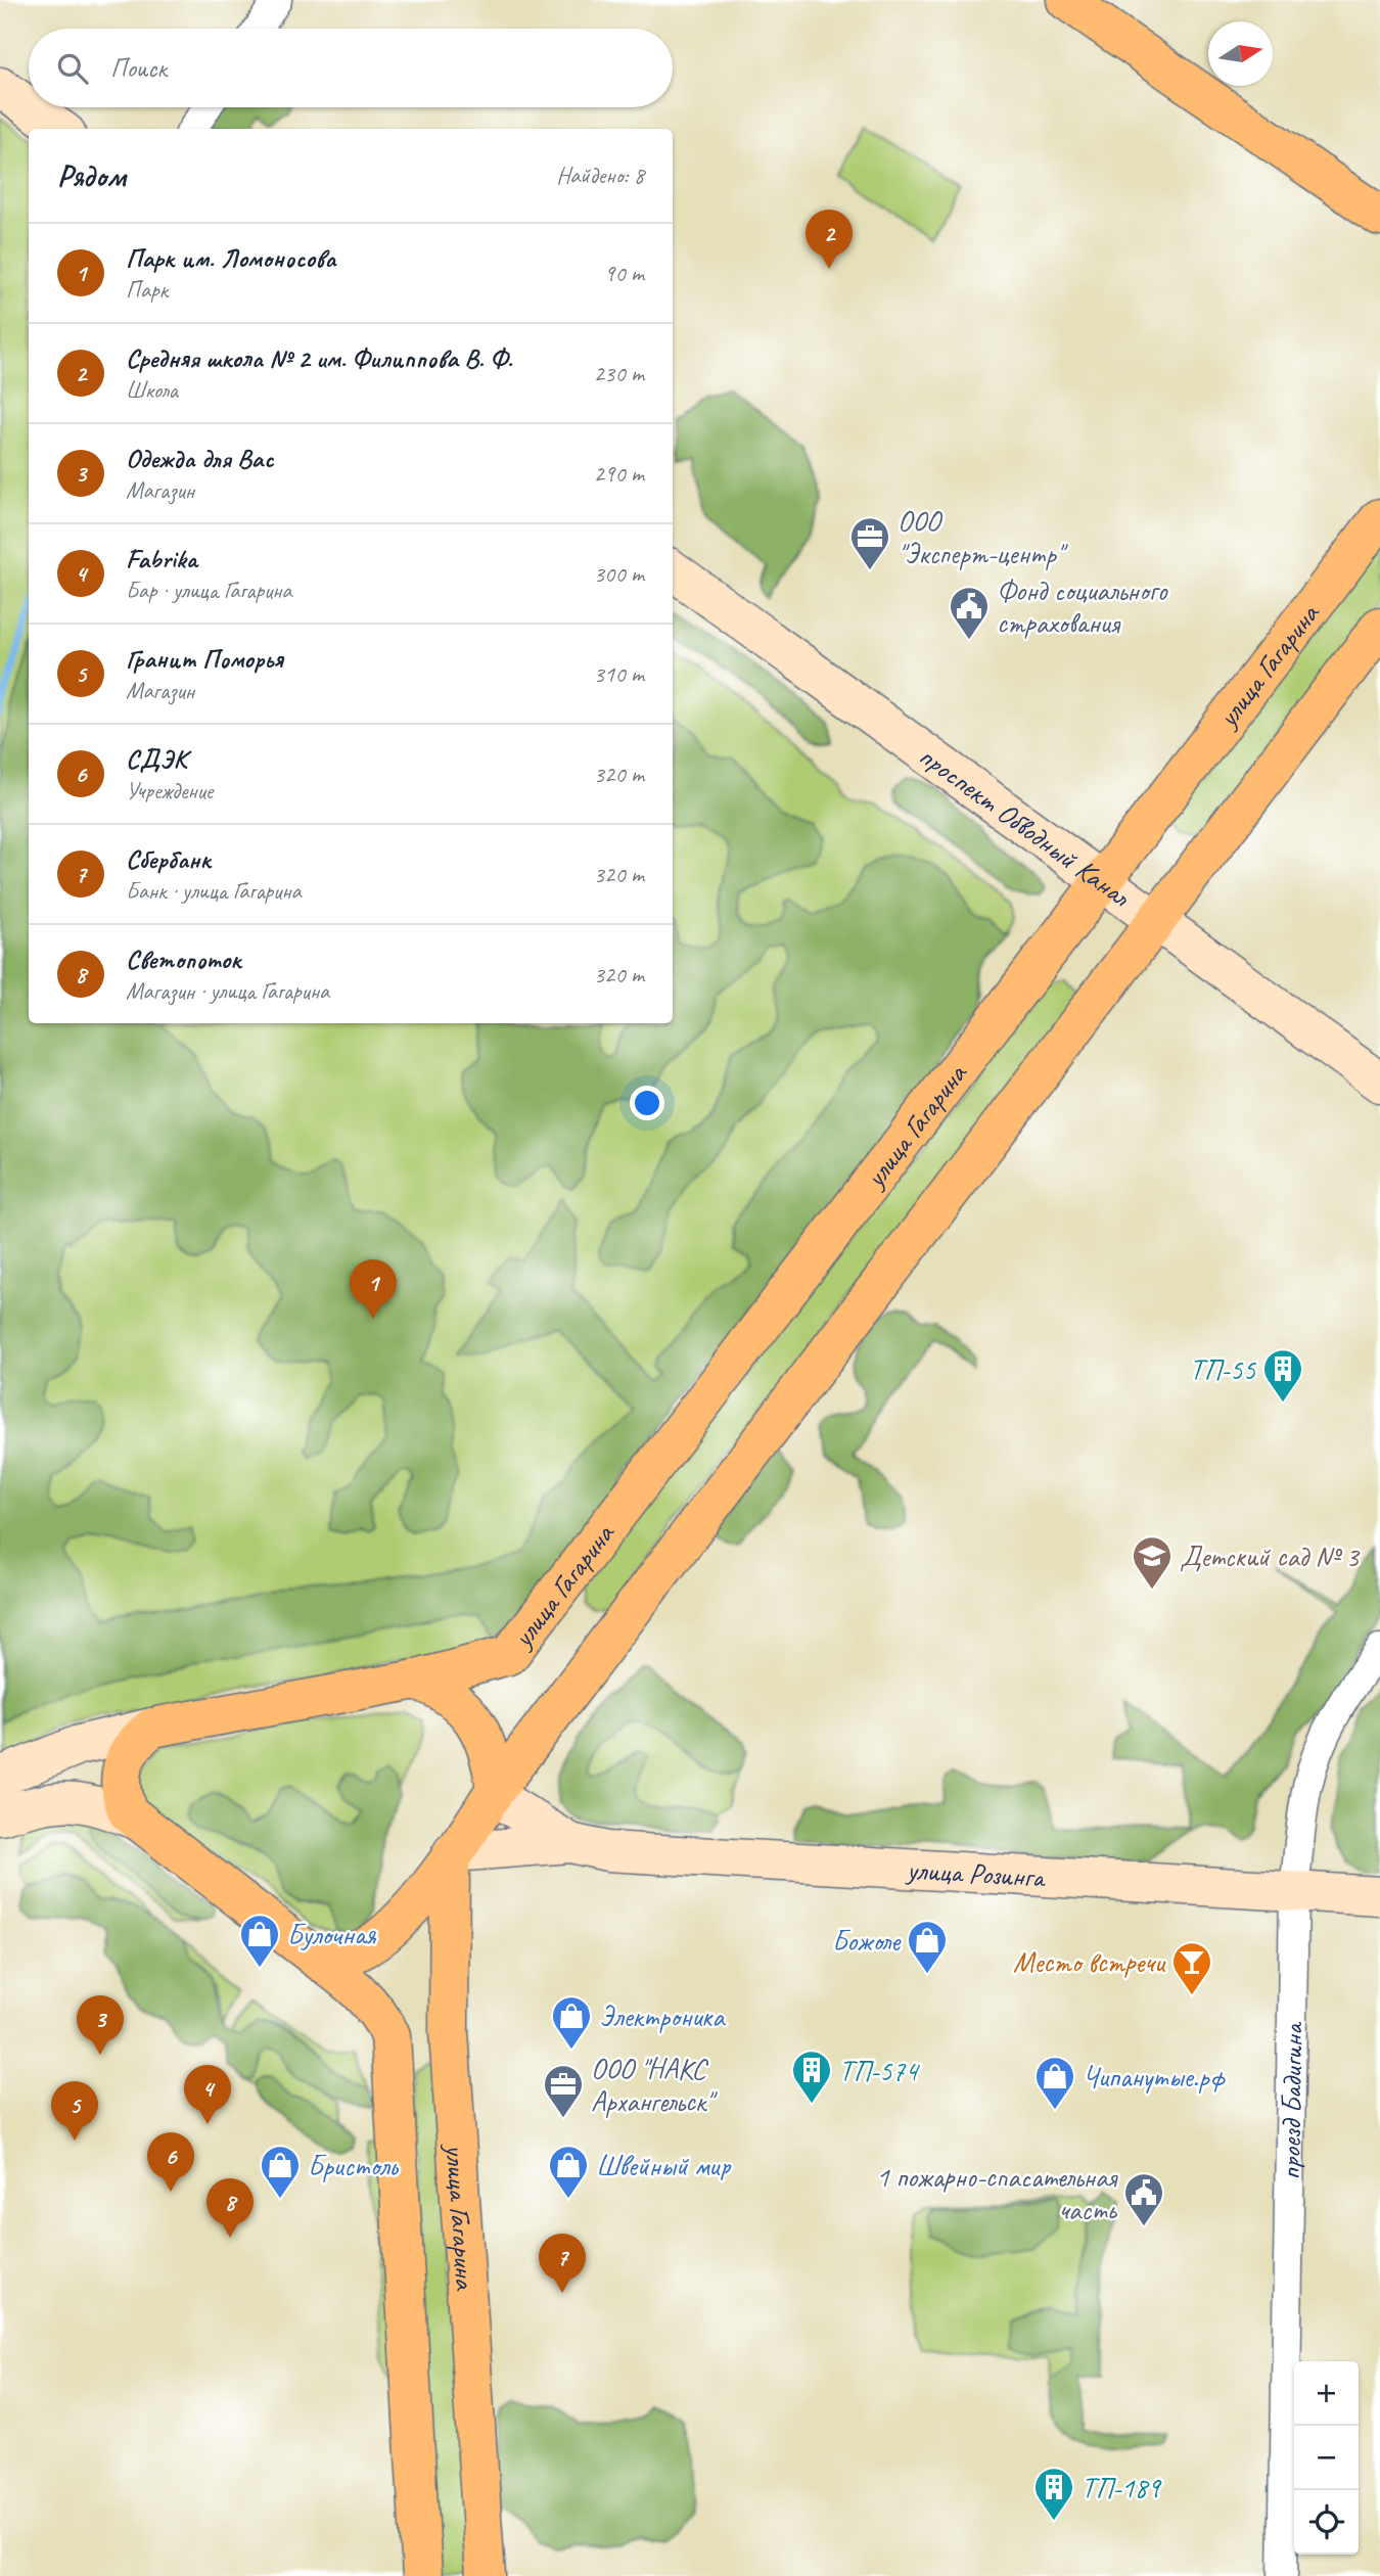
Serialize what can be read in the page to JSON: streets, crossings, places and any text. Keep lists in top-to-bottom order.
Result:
{
  "streets": {
    "main road": ["улица Гагарина", "проспект Обводный Канал", "улица Розинга"],
    "street": ["проезд Бадигина"]
  },
  "crossings": [
    ["улица Гагарина", "проспект Обводный Канал"],
    ["улица Розинга", "проезд Бадигина"]
  ],
  "places": {
    "office": ["ООО \"Эксперт-центр\"", "ООО \"НАКС Архангельск\""],
    "public building": ["Фонд социального страхования", "1 пожарно-спасательная часть"],
    "building": ["ТП-55", "ТП-574", "ТП-189"],
    "school or university": ["Детский сад № 3"],
    "shop": [
      "Булочная",
      "Божоле",
      "Электроника",
      "Чипанутые.рф",
      "Бристоль",
      "Швейный мир"
    ],
    "bar": ["Место встречи"]
  },
  "north": "right",
  "page": {
    "search": "Поиск",
    "heading": ["Рядом", "Найдено: 8"],
    "pins": [
      "2",
      "1",
      "3",
      "4",
      "5",
      "6",
      "8",
      "7"
    ],
    "list": [
      {
        "mark": "1",
        "name": "Парк им. Ломоносова",
        "note": "Парк",
        "value": "90 m"
      },
      {
        "mark": "2",
        "name": "Средняя школа № 2 им. Филиппова В. Ф.",
        "note": "Школа",
        "value": "230 m"
      },
      {
        "mark": "3",
        "name": "Одежда для Вас",
        "note": "Магазин",
        "value": "290 m"
      },
      {
        "mark": "4",
        "name": "Fabrika",
        "note": "Бар · улица Гагарина",
        "value": "300 m"
      },
      {
        "mark": "5",
        "name": "Гранит Поморья",
        "note": "Магазин",
        "value": "310 m"
      },
      {
        "mark": "6",
        "name": "СДЭК",
        "note": "Учреждение",
        "value": "320 m"
      },
      {
        "mark": "7",
        "name": "Сбербанк",
        "note": "Банк · улица Гагарина",
        "value": "320 m"
      },
      {
        "mark": "8",
        "name": "Светопоток",
        "note": "Магазин · улица Гагарина",
        "value": "320 m"
      }
    ],
    "map_buttons": ["+", "−"]
  }
}
